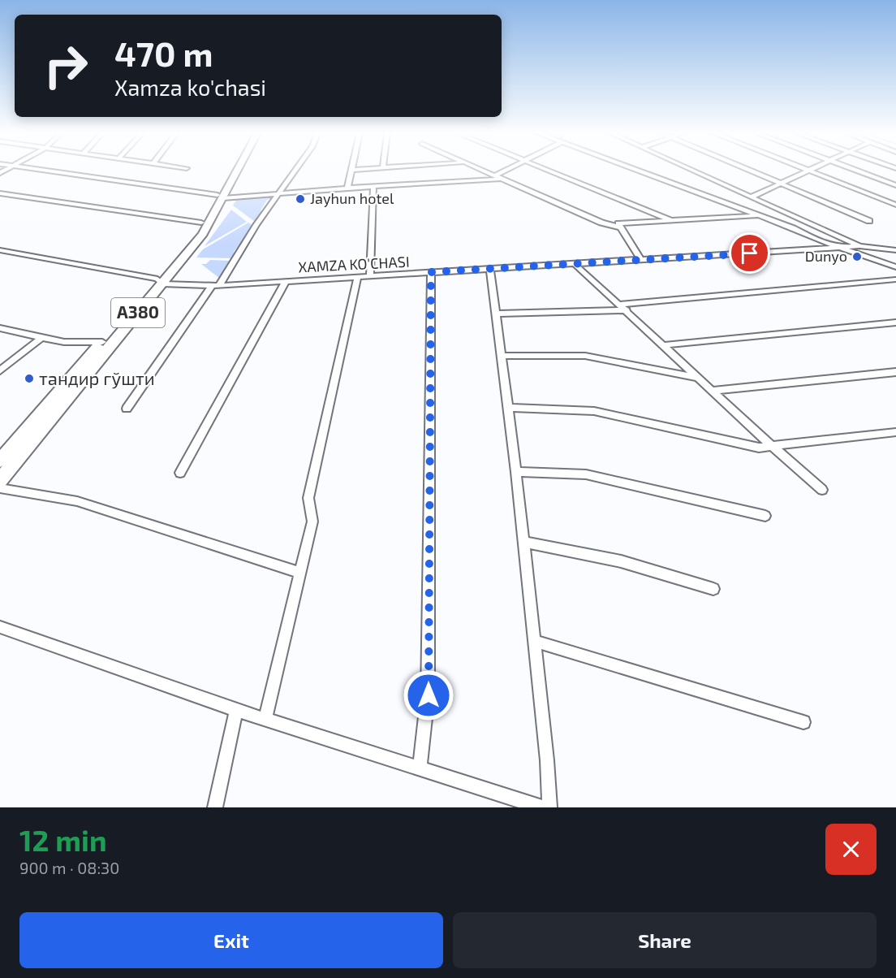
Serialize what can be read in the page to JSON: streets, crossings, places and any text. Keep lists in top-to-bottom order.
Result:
{
  "streets": {
    "highway": ["A380"],
    "street": ["XAMZA KO'CHASI"]
  },
  "crossings": [
    ["XAMZA KO'CHASI", "A380"]
  ],
  "places": ["Jayhun hotel", "Dunyo", "тандир гўшти"],
  "page": {
    "turn": ["470 m", "Xamza ko'chasi"],
    "heading": ["12 min", "900 m · 08:30"],
    "buttons": ["Exit", "Share"]
  }
}
